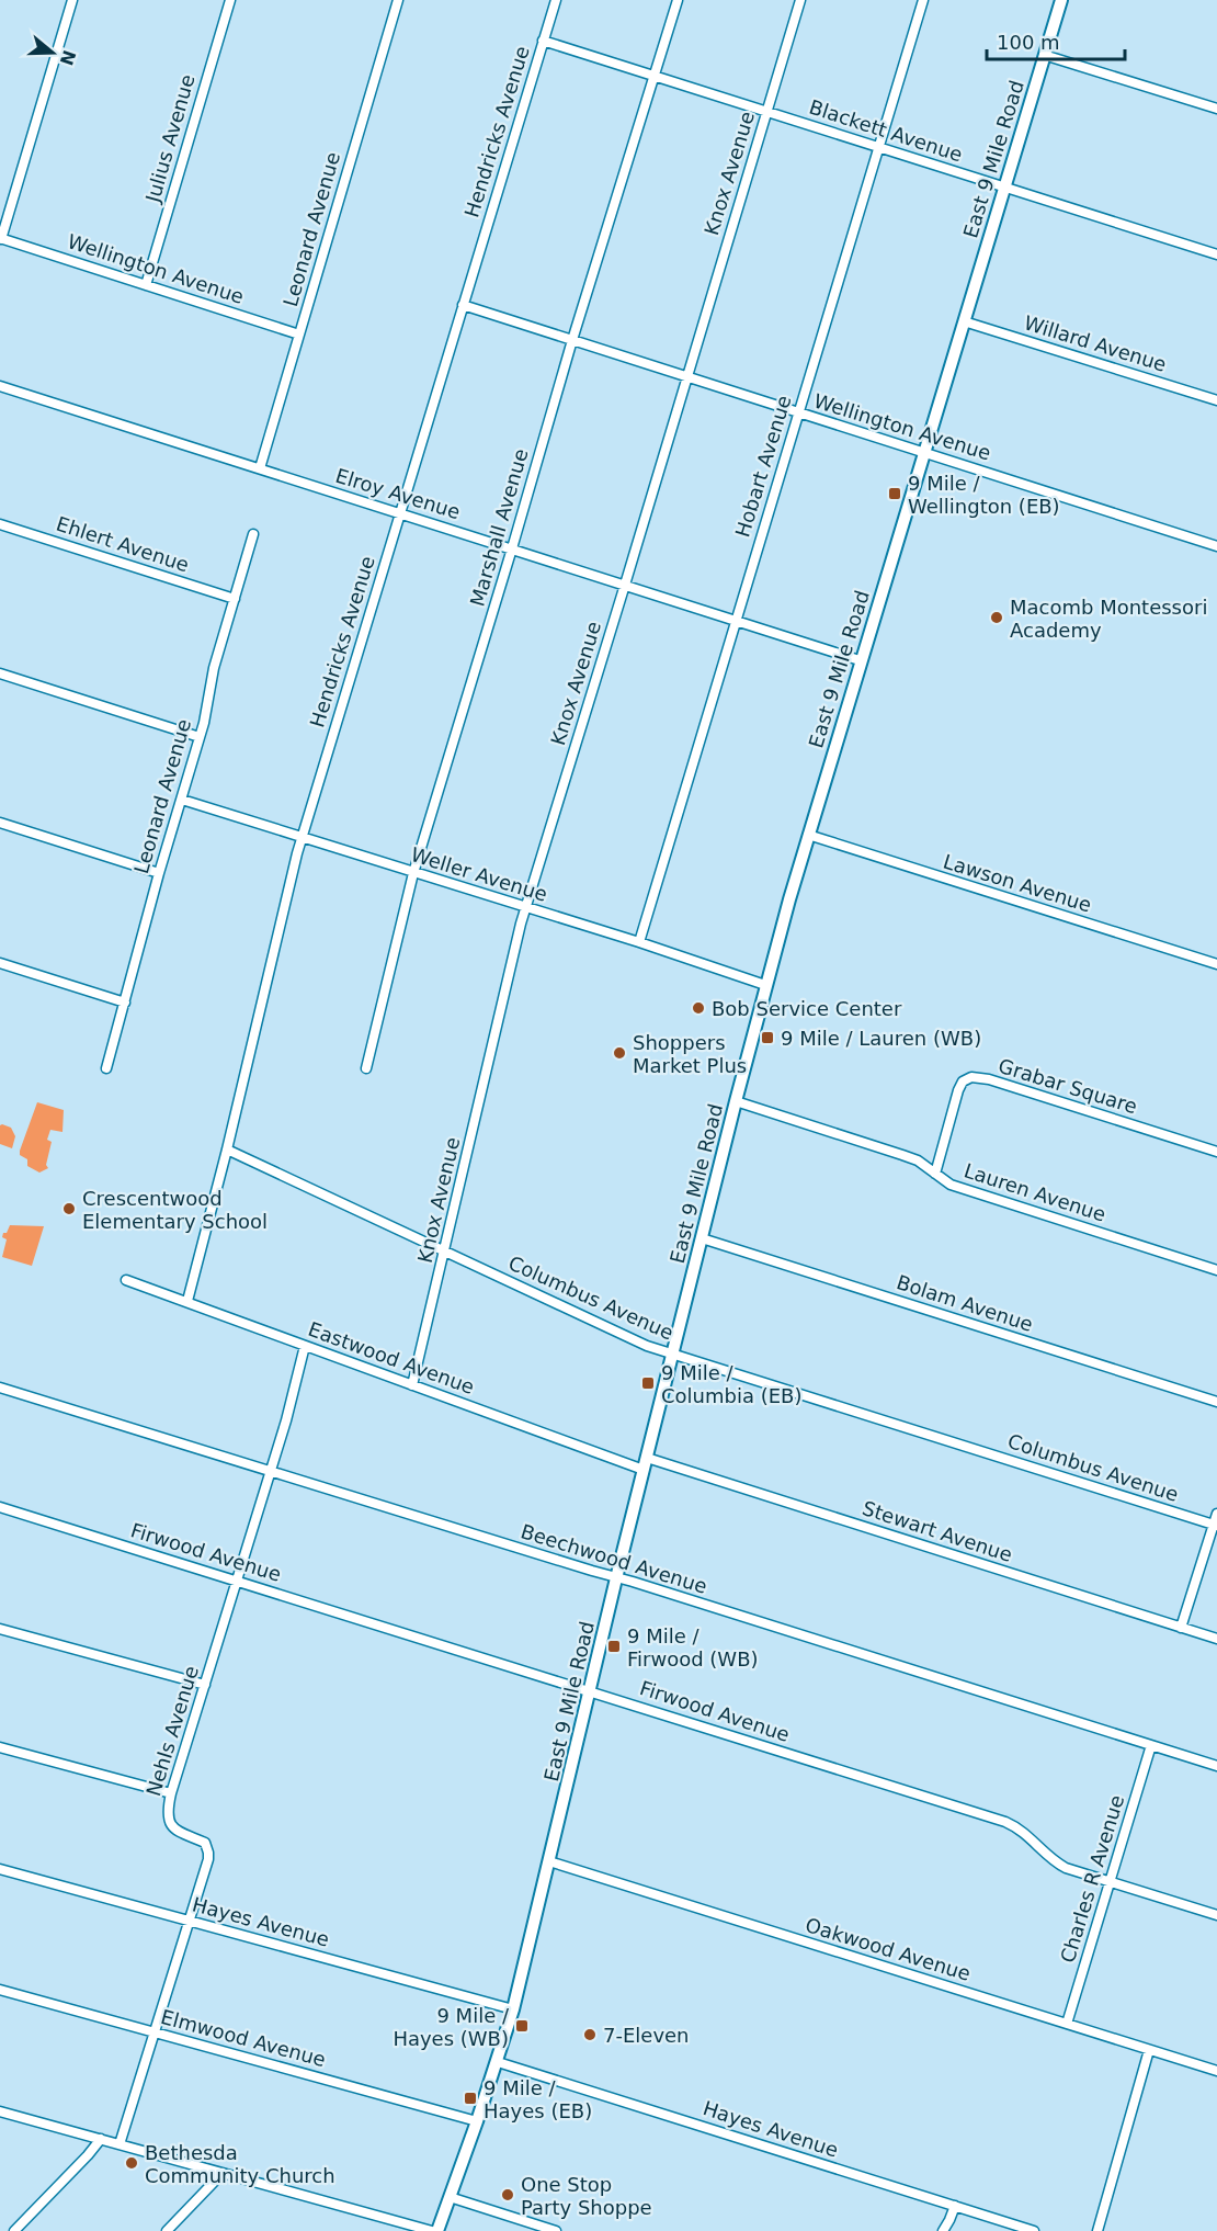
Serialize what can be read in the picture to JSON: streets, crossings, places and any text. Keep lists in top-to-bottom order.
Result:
{
  "streets": {
    "main road": ["East 9 Mile Road"],
    "street": [
      "Blackett Avenue",
      "Hendricks Avenue",
      "Julius Avenue",
      "Knox Avenue",
      "Leonard Avenue",
      "Wellington Avenue",
      "Willard Avenue",
      "Hobart Avenue",
      "Elroy Avenue",
      "Marshall Avenue",
      "Ehlert Avenue",
      "Weller Avenue",
      "Lawson Avenue",
      "Grabar Square",
      "Lauren Avenue",
      "Columbus Avenue",
      "Bolam Avenue",
      "Eastwood Avenue",
      "Stewart Avenue",
      "Firwood Avenue",
      "Beechwood Avenue",
      "Nehls Avenue",
      "Charles R Avenue",
      "Hayes Avenue",
      "Oakwood Avenue",
      "Elmwood Avenue"
    ]
  },
  "crossings": [
    ["Blackett Avenue", "Hendricks Avenue"],
    ["Blackett Avenue", "East 9 Mile Road"],
    ["Blackett Avenue", "Knox Avenue"],
    ["Blackett Avenue", "Hobart Avenue"],
    ["Blackett Avenue", "Marshall Avenue"],
    ["Hendricks Avenue", "Wellington Avenue"],
    ["Hendricks Avenue", "Elroy Avenue"],
    ["Hendricks Avenue", "Weller Avenue"],
    ["Hendricks Avenue", "Columbus Avenue"],
    ["Hendricks Avenue", "Eastwood Avenue"],
    ["Julius Avenue", "Wellington Avenue"],
    ["East 9 Mile Road", "Wellington Avenue"],
    ["East 9 Mile Road", "Willard Avenue"],
    ["East 9 Mile Road", "Elroy Avenue"],
    ["East 9 Mile Road", "Weller Avenue"],
    ["East 9 Mile Road", "Lawson Avenue"],
    ["East 9 Mile Road", "Lauren Avenue"],
    ["East 9 Mile Road", "Columbus Avenue"],
    ["East 9 Mile Road", "Bolam Avenue"],
    ["East 9 Mile Road", "Eastwood Avenue"],
    ["East 9 Mile Road", "Stewart Avenue"],
    ["East 9 Mile Road", "Firwood Avenue"],
    ["East 9 Mile Road", "Beechwood Avenue"],
    ["East 9 Mile Road", "Hayes Avenue"],
    ["East 9 Mile Road", "Oakwood Avenue"],
    ["East 9 Mile Road", "Elmwood Avenue"],
    ["Knox Avenue", "Wellington Avenue"],
    ["Knox Avenue", "Elroy Avenue"],
    ["Knox Avenue", "Weller Avenue"],
    ["Knox Avenue", "Columbus Avenue"],
    ["Knox Avenue", "Eastwood Avenue"],
    ["Leonard Avenue", "Wellington Avenue"],
    ["Leonard Avenue", "Elroy Avenue"],
    ["Leonard Avenue", "Ehlert Avenue"],
    ["Leonard Avenue", "Weller Avenue"],
    ["Wellington Avenue", "Hobart Avenue"],
    ["Wellington Avenue", "Marshall Avenue"],
    ["Hobart Avenue", "Elroy Avenue"],
    ["Hobart Avenue", "Weller Avenue"],
    ["Elroy Avenue", "Marshall Avenue"],
    ["Marshall Avenue", "Weller Avenue"],
    ["Grabar Square", "Lauren Avenue"],
    ["Eastwood Avenue", "Stewart Avenue"],
    ["Eastwood Avenue", "Nehls Avenue"],
    ["Firwood Avenue", "Nehls Avenue"],
    ["Firwood Avenue", "Charles R Avenue"],
    ["Beechwood Avenue", "Nehls Avenue"],
    ["Beechwood Avenue", "Charles R Avenue"],
    ["Nehls Avenue", "Hayes Avenue"],
    ["Nehls Avenue", "Elmwood Avenue"],
    ["Charles R Avenue", "Oakwood Avenue"]
  ],
  "places": {
    "transit": [
      "9 Mile / Wellington (EB)",
      "9 Mile / Lauren (WB)",
      "9 Mile / Columbia (EB)",
      "9 Mile / Firwood (WB)",
      "9 Mile / Hayes (WB)",
      "9 Mile / Hayes (EB)"
    ],
    "other": [
      "Macomb Montessori Academy",
      "Bob Service Center",
      "Shoppers Market Plus",
      "Crescentwood Elementary School",
      "7-Eleven",
      "Bethesda Community Church",
      "One Stop Party Shoppe"
    ]
  },
  "scale_bar": "100 m",
  "north": "right"
}
